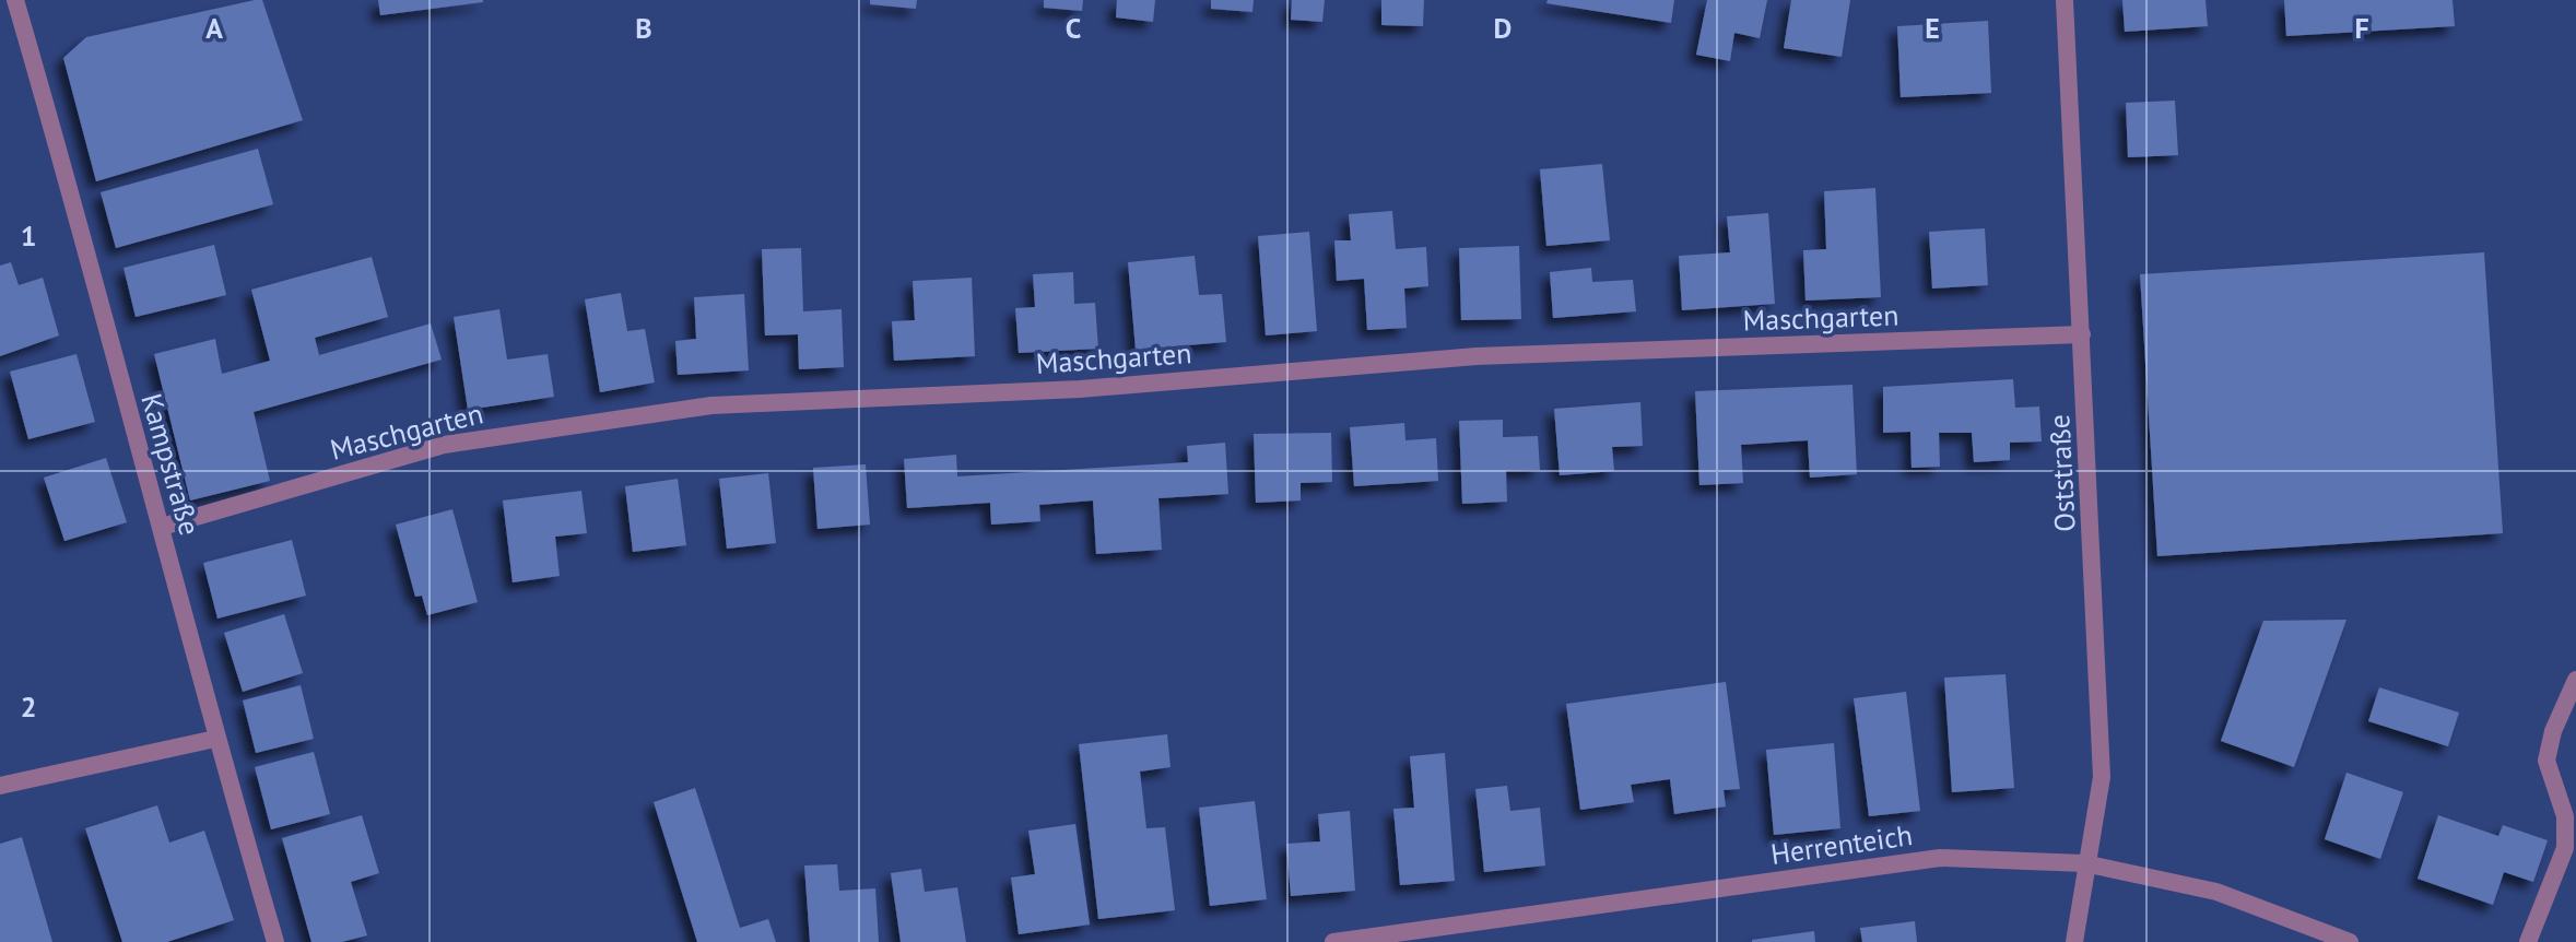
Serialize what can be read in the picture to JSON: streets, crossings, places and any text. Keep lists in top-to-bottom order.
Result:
{
  "streets": {
    "street": [
      "Maschgarten",
      "Kampstraße",
      "Oststraße",
      "Herrenteich"
    ]
  },
  "crossings": [
    ["Maschgarten", "Kampstraße"],
    ["Maschgarten", "Oststraße"],
    ["Oststraße", "Herrenteich"]
  ],
  "grid": {
    "columns": [
      "A",
      "B",
      "C",
      "D",
      "E",
      "F"
    ],
    "rows": ["1", "2"]
  }
}
